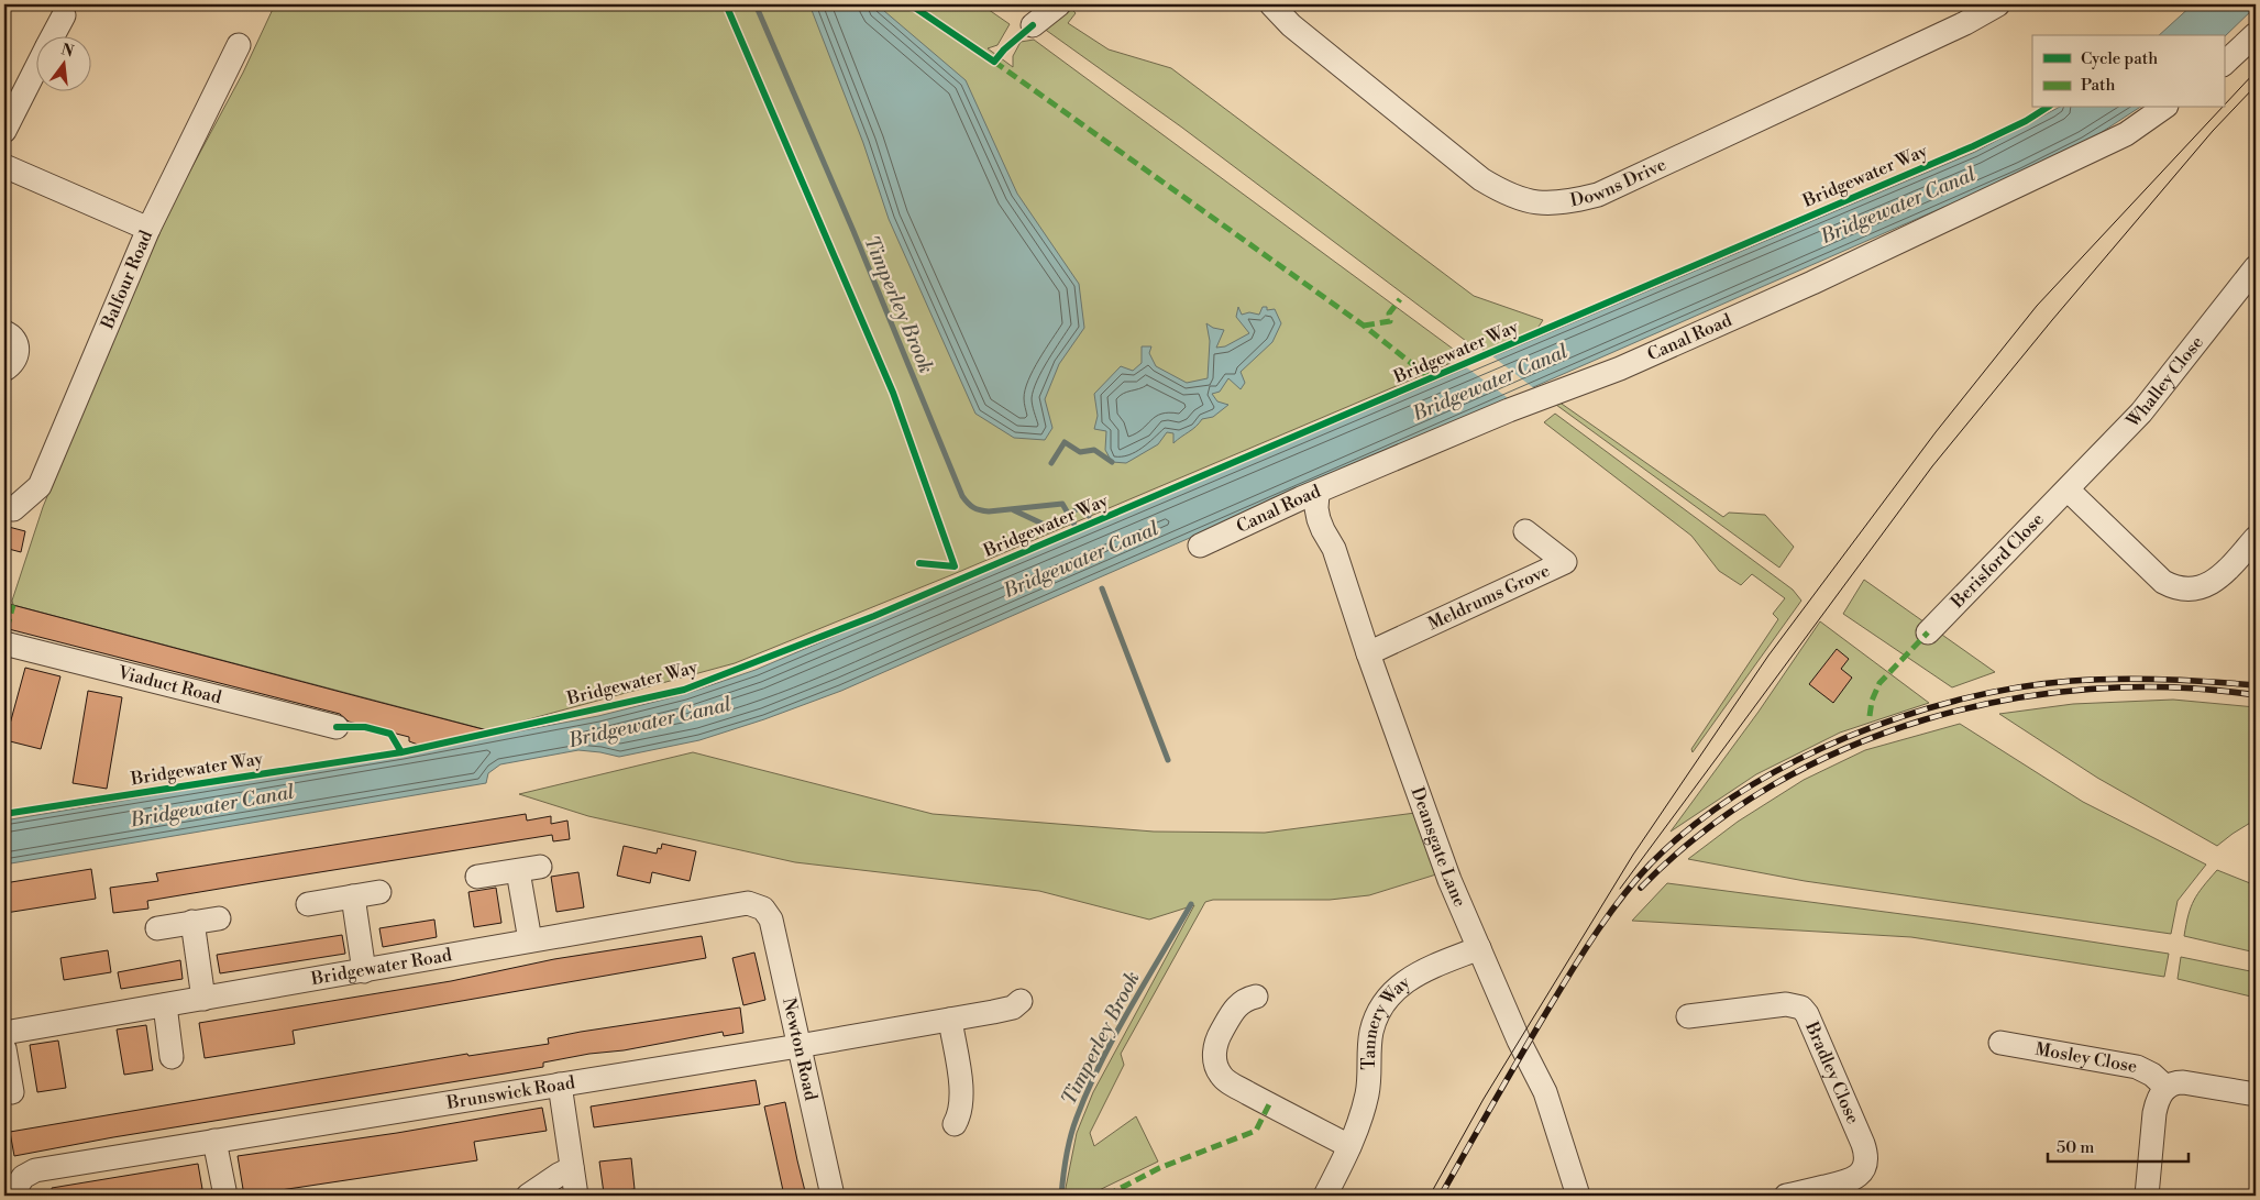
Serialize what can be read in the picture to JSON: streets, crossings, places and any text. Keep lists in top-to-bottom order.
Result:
{
  "streets": {
    "street": [
      "Downs Drive",
      "Balfour Road",
      "Canal Road",
      "Whalley Close",
      "Berisford Close",
      "Meldrums Grove",
      "Viaduct Road",
      "Deansgate Lane",
      "Bridgewater Road",
      "Tannery Way",
      "Newton Road",
      "Mosley Close",
      "Bradley Close",
      "Brunswick Road"
    ],
    "cycle path": ["Bridgewater Way"]
  },
  "crossings": [
    ["Canal Road", "Deansgate Lane"],
    ["Whalley Close", "Berisford Close"],
    ["Meldrums Grove", "Deansgate Lane"],
    ["Deansgate Lane", "Tannery Way"],
    ["Bridgewater Road", "Newton Road"],
    ["Newton Road", "Brunswick Road"]
  ],
  "water": ["Bridgewater Canal", "Timperley Brook"],
  "legend": ["Cycle path", "Path"],
  "scale_bar": "50 m",
  "north": "top"
}
